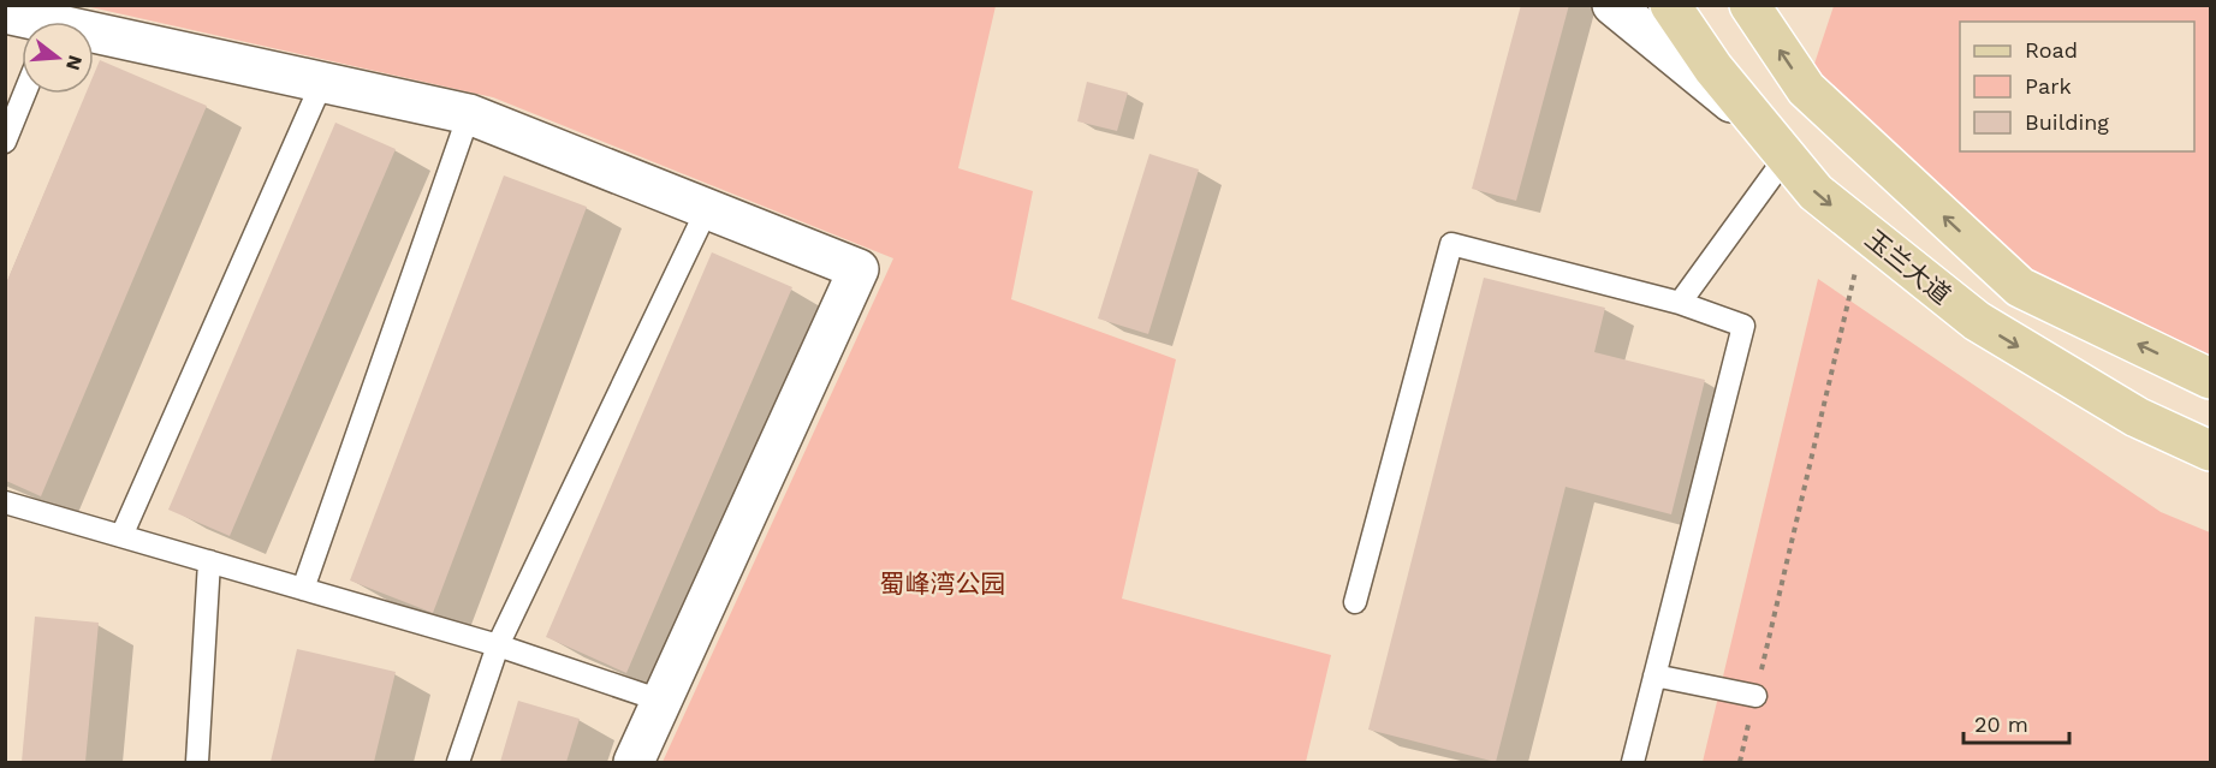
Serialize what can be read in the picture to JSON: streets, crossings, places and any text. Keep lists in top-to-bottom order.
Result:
{
  "streets": {
    "main road": ["玉兰大道"]
  },
  "parks": ["蜀峰湾公园"],
  "legend": ["Road", "Park", "Building"],
  "scale_bar": "20 m",
  "north": "right"
}
